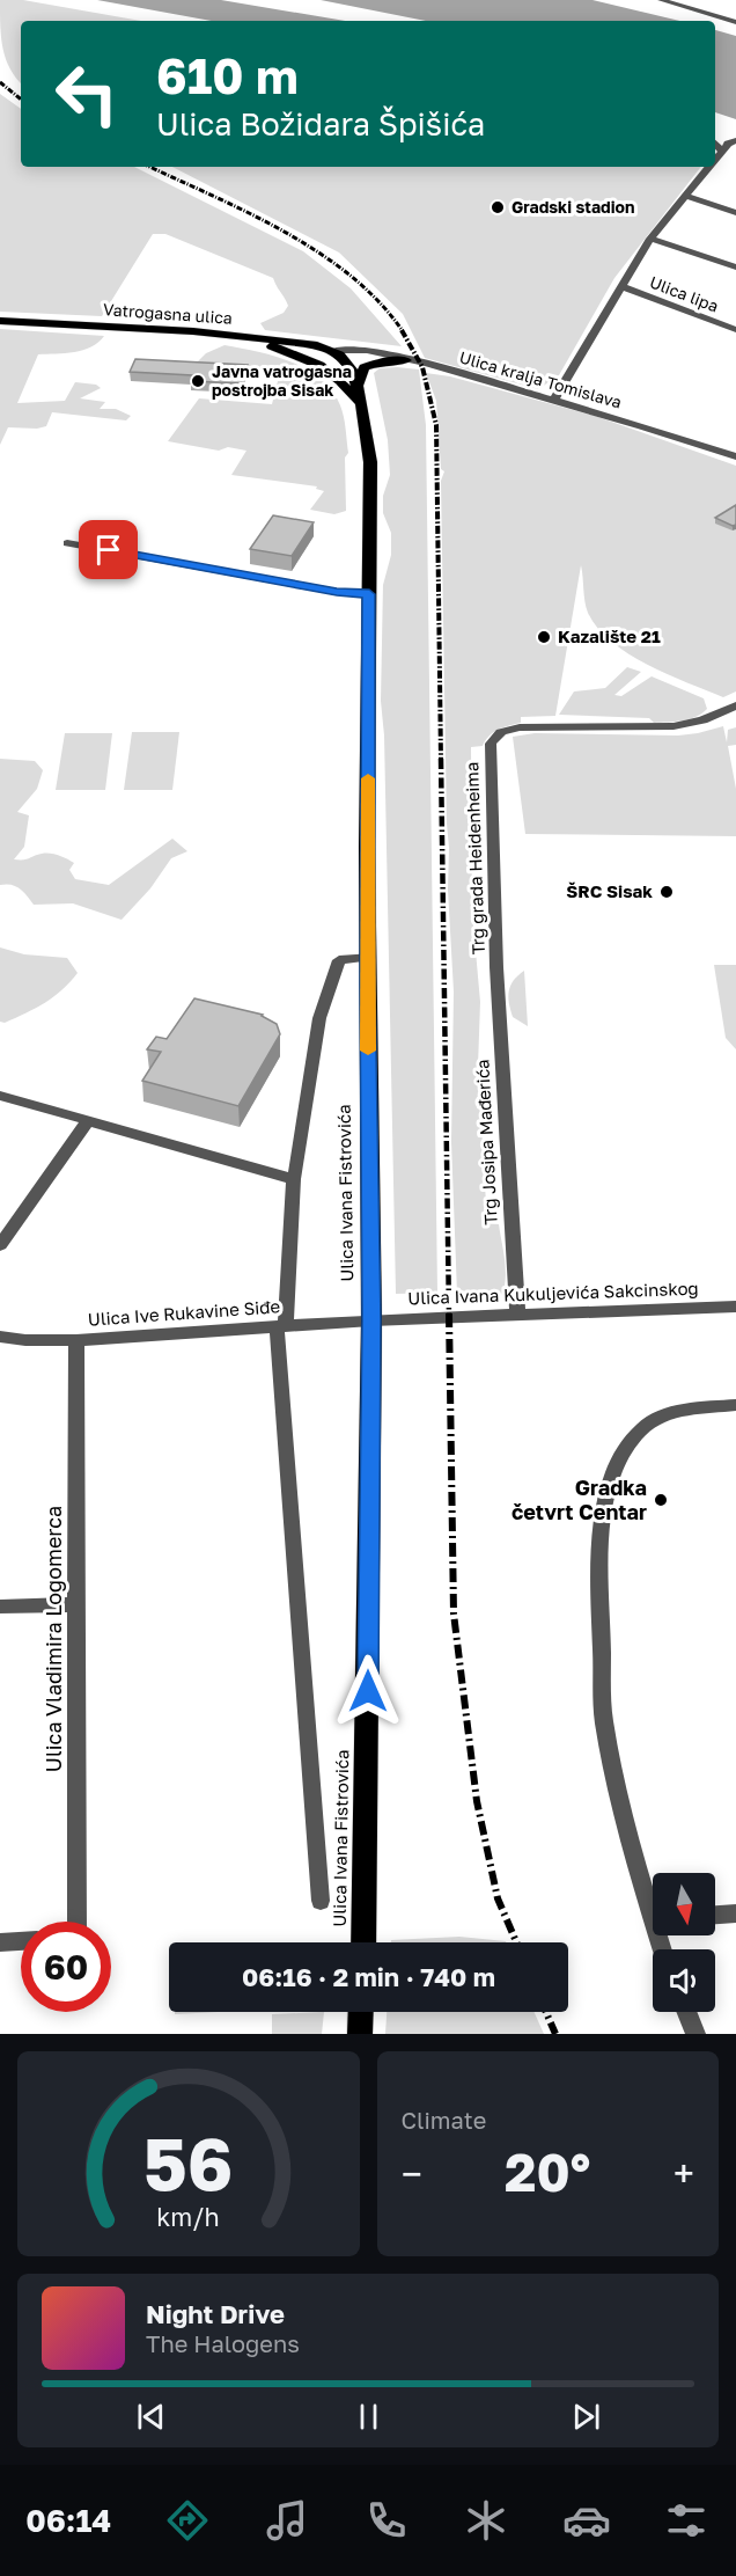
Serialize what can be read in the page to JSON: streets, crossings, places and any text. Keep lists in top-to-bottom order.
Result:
{
  "streets": {
    "main road": ["Vatrogasna ulica", "Ulica Ivana Fistrovića"],
    "street": [
      "Ulica lipa",
      "Ulica kralja Tomislava",
      "Trg grada Heidenheima",
      "Trg Josipa Mađerića",
      "Ulica Ivana Kukuljevića Sakcinskog",
      "Ulica Ive Rukavine Siđe",
      "Ulica Vladimira Logomerca"
    ]
  },
  "crossings": [
    ["Vatrogasna ulica", "Ulica kralja Tomislava"],
    ["Vatrogasna ulica", "Ulica Ivana Fistrovića"],
    ["Ulica kralja Tomislava", "Ulica Ivana Fistrovića"],
    ["Trg grada Heidenheima", "Trg Josipa Mađerića"],
    ["Trg Josipa Mađerića", "Ulica Ivana Kukuljevića Sakcinskog"],
    ["Ulica Ivana Fistrovića", "Ulica Ivana Kukuljevića Sakcinskog"],
    ["Ulica Ivana Fistrovića", "Ulica Ive Rukavine Siđe"],
    ["Ulica Ivana Kukuljevića Sakcinskog", "Ulica Ive Rukavine Siđe"],
    ["Ulica Ive Rukavine Siđe", "Ulica Vladimira Logomerca"]
  ],
  "places": [
    "Gradski stadion",
    "Javna vatrogasna postrojba Sisak",
    "Kazalište 21",
    "ŠRC Sisak",
    "Gradka četvrt Centar"
  ],
  "north": "bottom",
  "page": {
    "turn": ["610 m", "Ulica Božidara Špišića"],
    "limit": "60",
    "trip": "06:16 · 2 min · 740 m",
    "tile": "Climate",
    "heat": ["−", "20°", "+"],
    "song": ["Night Drive", "The Halogens"],
    "tabs": "06:14",
    "gauge": ["56", "km/h"]
  }
}
